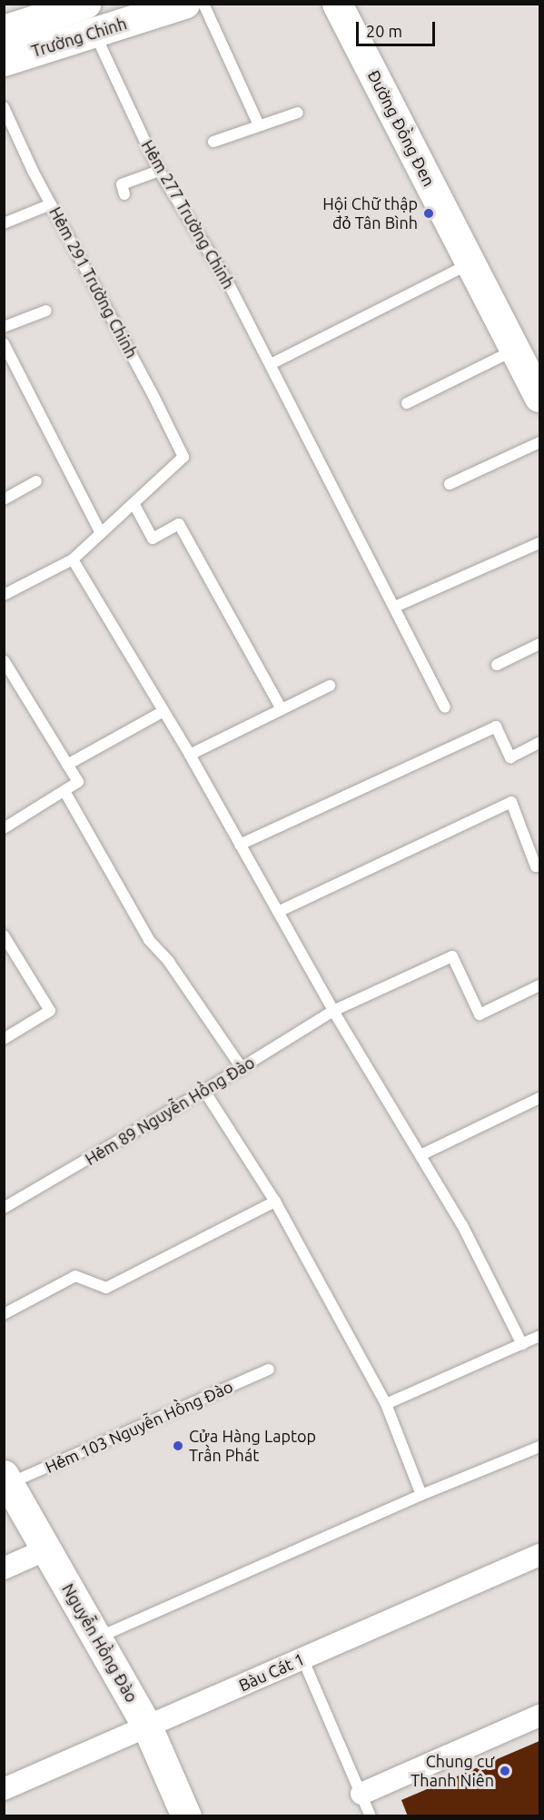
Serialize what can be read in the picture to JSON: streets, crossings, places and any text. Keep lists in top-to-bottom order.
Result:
{
  "streets": {
    "street": [
      "Trường Chinh",
      "Đường Đồng Đen",
      "Nguyễn Hồng Đào",
      "Bàu Cát 1"
    ],
    "lane": [
      "Hẻm 277 Trường Chinh",
      "Hẻm 291 Trường Chinh",
      "Hẻm 89 Nguyễn Hồng Đào",
      "Hẻm 103 Nguyễn Hồng Đào"
    ]
  },
  "crossings": [
    ["Trường Chinh", "Hẻm 277 Trường Chinh"],
    ["Hẻm 103 Nguyễn Hồng Đào", "Nguyễn Hồng Đào"],
    ["Nguyễn Hồng Đào", "Bàu Cát 1"]
  ],
  "places": ["Hội Chữ thập đỏ Tân Bình", "Cửa Hàng Laptop Trần Phát", "Chung cư Thanh Niên"],
  "scale_bar": "20 m"
}
